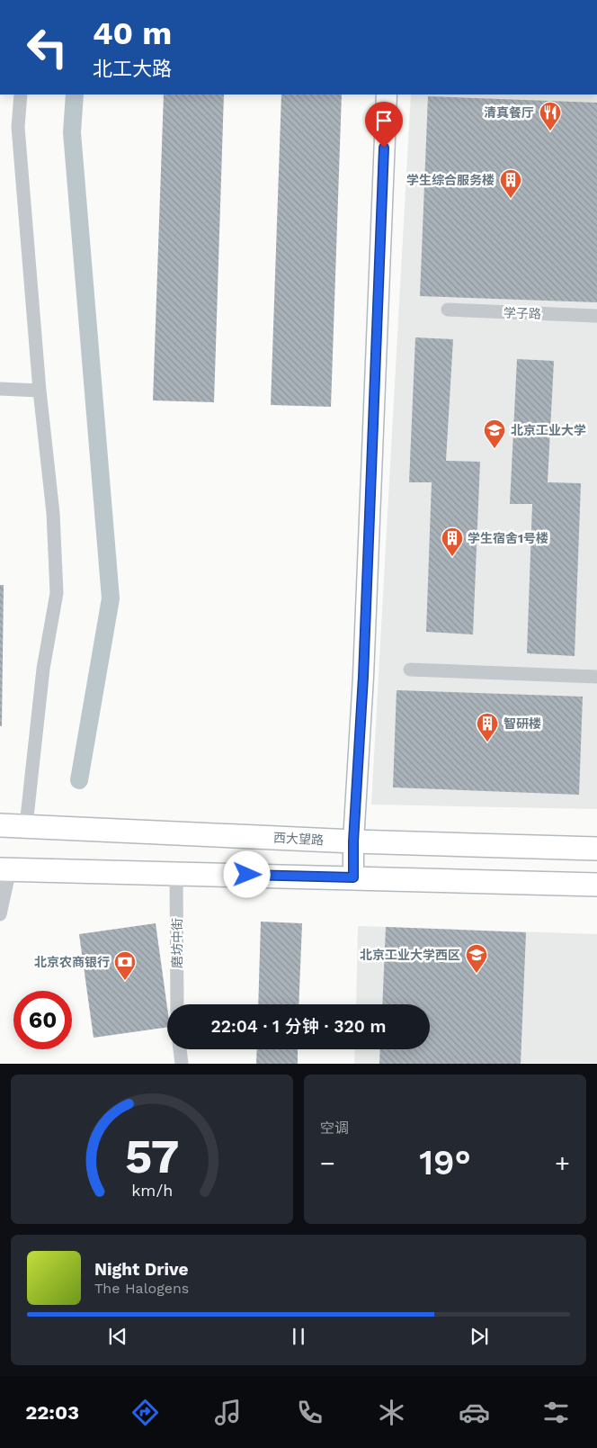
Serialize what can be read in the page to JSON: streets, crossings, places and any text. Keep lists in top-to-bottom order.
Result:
{
  "streets": {
    "main road": ["西大望路"],
    "street": ["学子路", "磨坊中街"]
  },
  "places": {
    "restaurant": ["清真餐厅"],
    "building": ["学生综合服务楼", "学生宿舍1号楼", "智研楼"],
    "school or university": ["北京工业大学", "北京工业大学西区"],
    "bank": ["北京农商银行"]
  },
  "page": {
    "turn": ["40 m", "北工大路"],
    "limit": "60",
    "trip": "22:04 · 1 分钟 · 320 m",
    "tile": "空调",
    "heat": ["−", "19°", "+"],
    "song": ["Night Drive", "The Halogens"],
    "tabs": "22:03",
    "gauge": ["57", "km/h"]
  }
}
